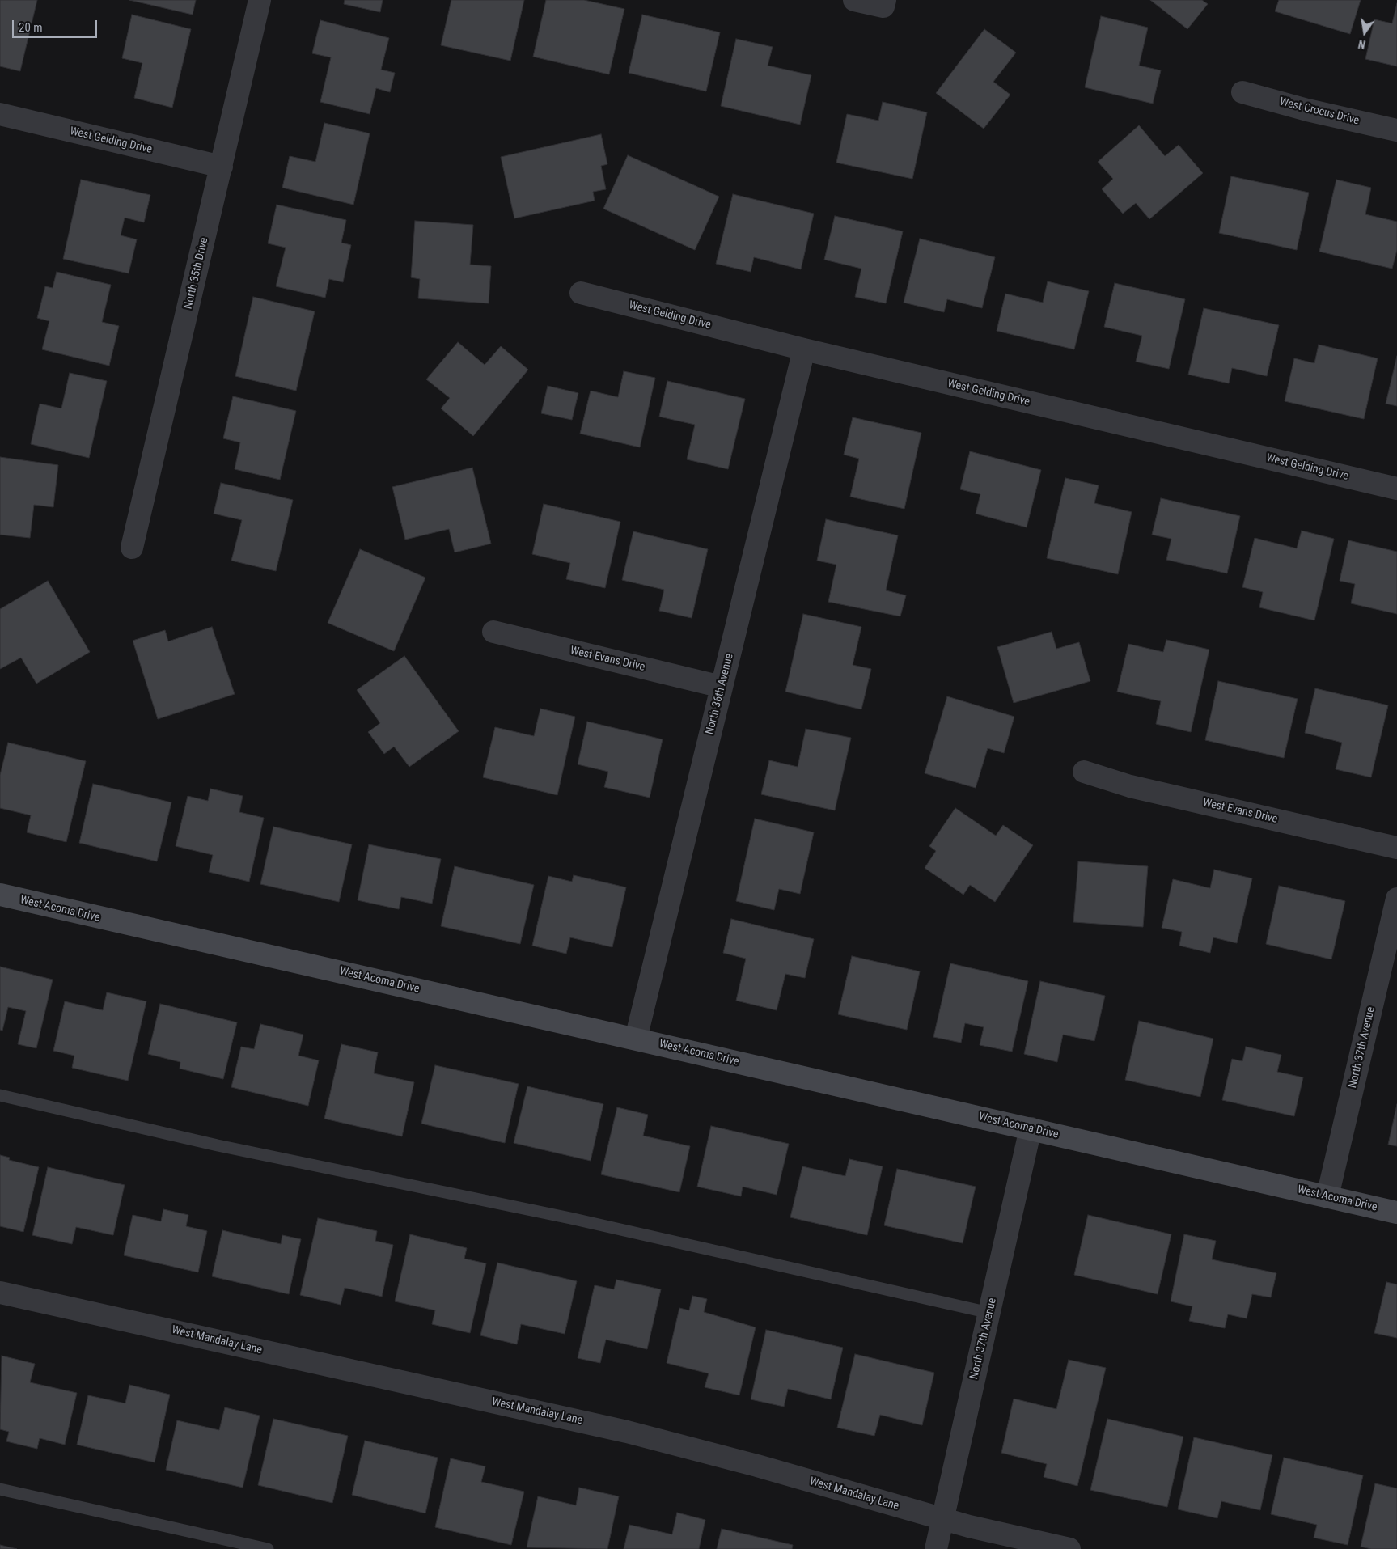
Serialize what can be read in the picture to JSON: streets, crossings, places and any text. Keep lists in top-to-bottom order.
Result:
{
  "streets": {
    "street": [
      "West Crocus Drive",
      "West Gelding Drive",
      "North 35th Drive",
      "West Evans Drive",
      "North 36th Avenue",
      "West Acoma Drive",
      "North 37th Avenue",
      "West Mandalay Lane"
    ]
  },
  "crossings": [
    ["West Gelding Drive", "North 35th Drive"],
    ["West Gelding Drive", "North 36th Avenue"],
    ["West Evans Drive", "North 36th Avenue"],
    ["North 36th Avenue", "West Acoma Drive"],
    ["West Acoma Drive", "North 37th Avenue"],
    ["North 37th Avenue", "West Mandalay Lane"]
  ],
  "scale_bar": "20 m",
  "north": "bottom"
}
